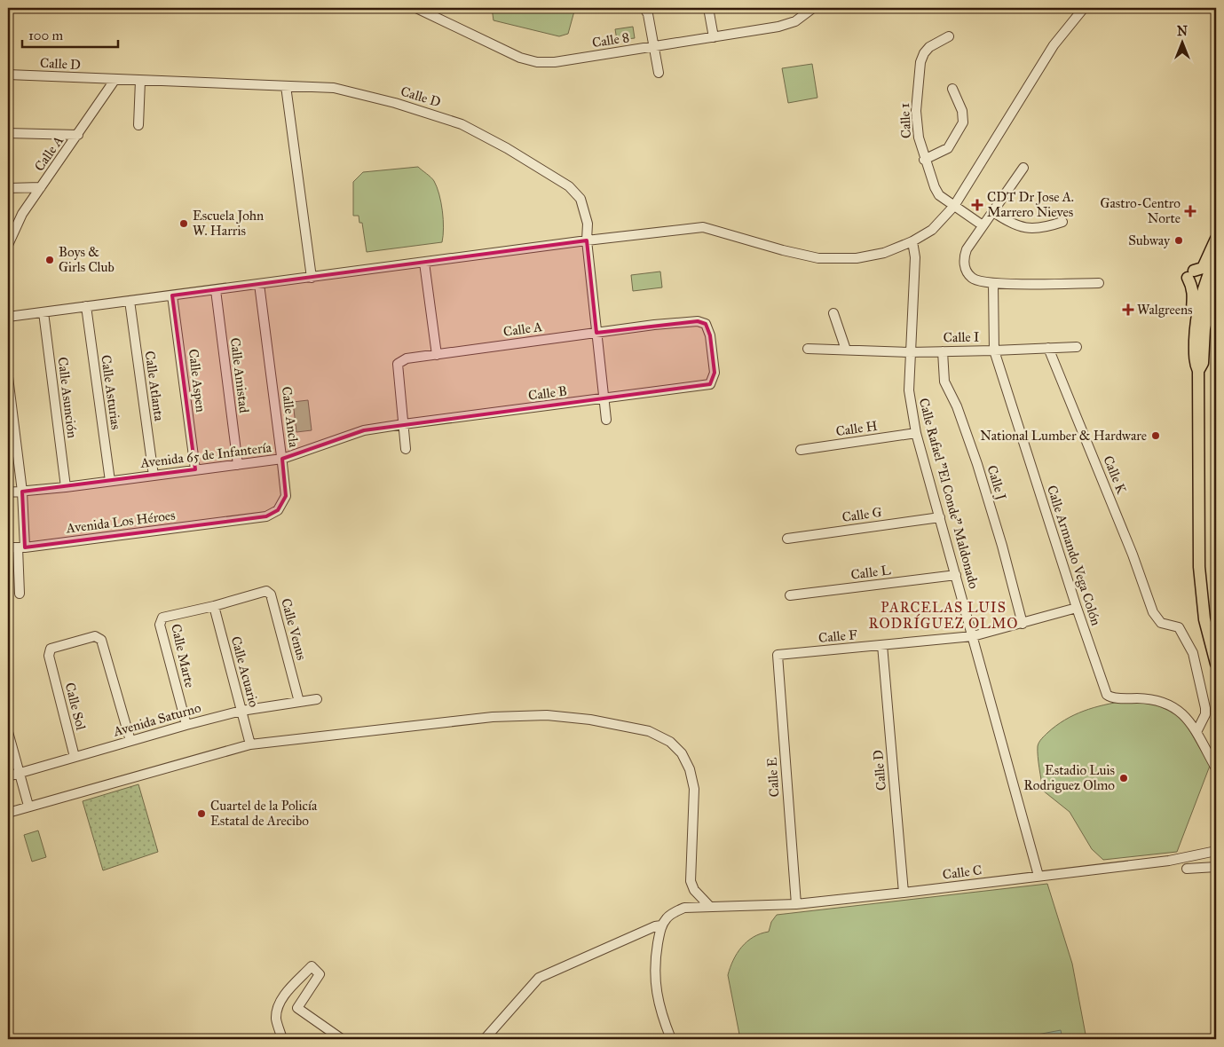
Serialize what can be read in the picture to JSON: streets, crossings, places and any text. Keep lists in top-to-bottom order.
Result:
{
  "streets": {
    "street": [
      "Calle 8",
      "Calle D",
      "Calle 1",
      "Calle A",
      "Calle I",
      "Calle Amistad",
      "Calle Aspen",
      "Calle Atlanta",
      "Calle Asturias",
      "Calle B",
      "Calle Asunción",
      "Calle Ancla",
      "Calle H",
      "Avenida 65 de Infantería",
      "Calle K",
      "Calle J",
      "Calle Rafael \"El Conde\" Maldonado",
      "Calle G",
      "Avenida Los Héroes",
      "Calle Armando Vega Colón",
      "Calle L",
      "Calle Venus",
      "Calle F",
      "Calle Marte",
      "Calle Acuario",
      "Calle Sol",
      "Avenida Saturno",
      "Calle E",
      "Calle C"
    ]
  },
  "crossings": [
    ["Calle D", "Calle A"],
    ["Calle D", "Calle B"],
    ["Calle D", "Calle F"],
    ["Calle D", "Calle C"],
    ["Calle A", "Calle B"],
    ["Calle I", "Calle K"],
    ["Calle I", "Calle J"],
    ["Calle I", "Calle Rafael \"El Conde\" Maldonado"],
    ["Calle I", "Calle Armando Vega Colón"],
    ["Calle Amistad", "Avenida 65 de Infantería"],
    ["Calle Aspen", "Avenida 65 de Infantería"],
    ["Calle Atlanta", "Avenida 65 de Infantería"],
    ["Calle Asturias", "Avenida 65 de Infantería"],
    ["Calle B", "Avenida 65 de Infantería"],
    ["Calle Asunción", "Avenida 65 de Infantería"],
    ["Calle Ancla", "Avenida 65 de Infantería"],
    ["Calle Ancla", "Avenida Los Héroes"],
    ["Calle H", "Calle Rafael \"El Conde\" Maldonado"],
    ["Calle K", "Calle Armando Vega Colón"],
    ["Calle J", "Calle F"],
    ["Calle Rafael \"El Conde\" Maldonado", "Calle G"],
    ["Calle Rafael \"El Conde\" Maldonado", "Calle L"],
    ["Calle Rafael \"El Conde\" Maldonado", "Calle F"],
    ["Calle Rafael \"El Conde\" Maldonado", "Calle C"],
    ["Calle Armando Vega Colón", "Calle F"],
    ["Calle Venus", "Calle Marte"],
    ["Calle Venus", "Calle Acuario"],
    ["Calle Venus", "Avenida Saturno"],
    ["Calle F", "Calle E"],
    ["Calle Marte", "Calle Acuario"],
    ["Calle Marte", "Avenida Saturno"],
    ["Calle Acuario", "Avenida Saturno"],
    ["Calle Sol", "Avenida Saturno"],
    ["Calle E", "Calle C"]
  ],
  "districts": ["PARCELAS LUIS RODRÍGUEZ OLMO"],
  "places": {
    "health": ["CDT Dr Jose A. Marrero Nieves", "Gastro-Centro Norte", "Walgreens"],
    "other": [
      "Escuela John W. Harris",
      "Subway",
      "Boys & Girls Club",
      "National Lumber & Hardware",
      "Estadio Luis Rodriguez Olmo",
      "Cuartel de la Policía Estatal de Arecibo"
    ]
  },
  "scale_bar": "100 m",
  "north": "top"
}
